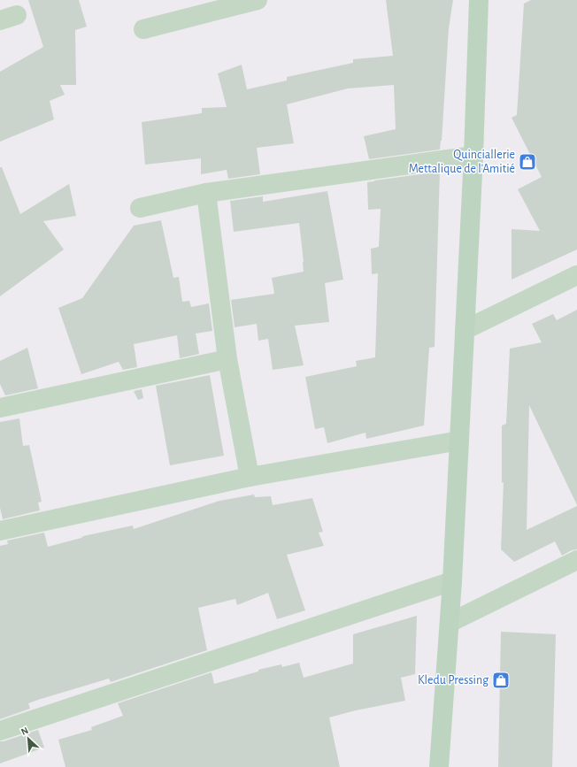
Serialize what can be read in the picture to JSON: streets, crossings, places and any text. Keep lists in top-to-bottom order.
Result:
{
  "places": {
    "shop": ["Quinciallerie Mettalique de l'Amitié", "Kledu Pressing"]
  },
  "north": "top left"
}
